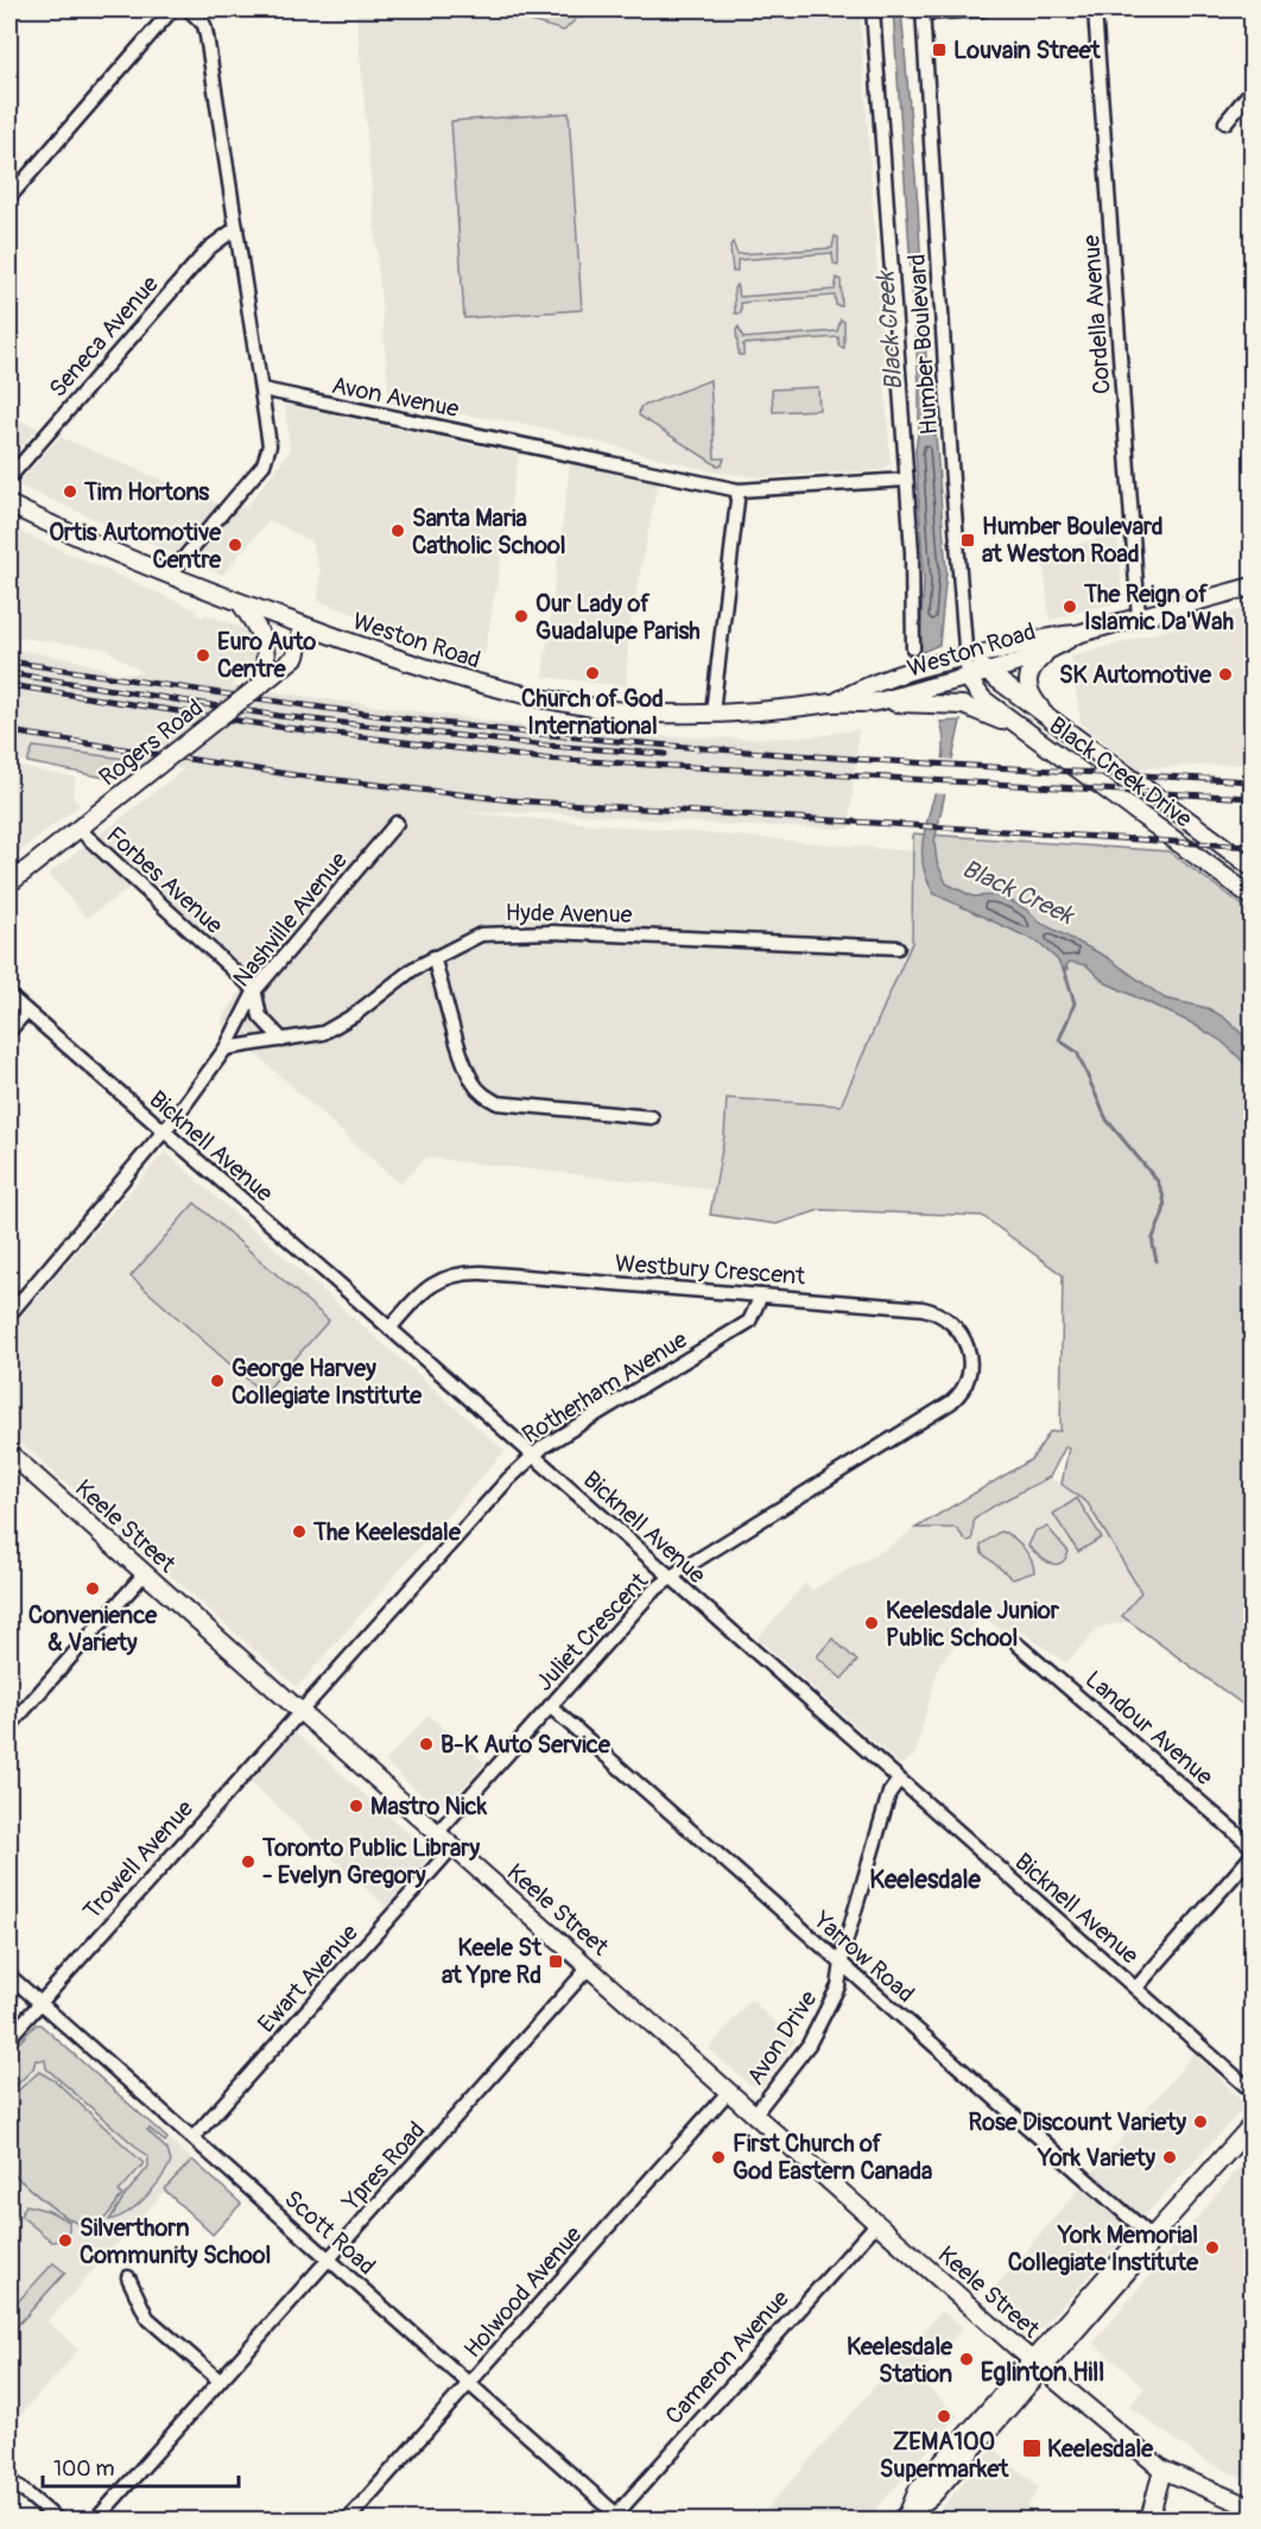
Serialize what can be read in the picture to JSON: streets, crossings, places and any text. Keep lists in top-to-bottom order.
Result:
{
  "streets": {
    "main road": [
      "Weston Road",
      "Rogers Road",
      "Black Creek Drive",
      "Keele Street"
    ],
    "street": [
      "Cordella Avenue",
      "Seneca Avenue",
      "Humber Boulevard",
      "Avon Avenue",
      "Forbes Avenue",
      "Hyde Avenue",
      "Nashville Avenue",
      "Bicknell Avenue",
      "Westbury Crescent",
      "Rotherham Avenue",
      "Juliet Crescent",
      "Landour Avenue",
      "Trowell Avenue",
      "Yarrow Road",
      "Ewart Avenue",
      "Avon Drive",
      "Ypres Road",
      "Scott Road",
      "Holwood Avenue",
      "Cameron Avenue"
    ]
  },
  "crossings": [
    ["Cordella Avenue", "Weston Road"],
    ["Humber Boulevard", "Avon Avenue"],
    ["Humber Boulevard", "Weston Road"],
    ["Humber Boulevard", "Black Creek Drive"],
    ["Weston Road", "Rogers Road"],
    ["Weston Road", "Black Creek Drive"],
    ["Rogers Road", "Forbes Avenue"],
    ["Forbes Avenue", "Nashville Avenue"],
    ["Hyde Avenue", "Nashville Avenue"],
    ["Nashville Avenue", "Bicknell Avenue"],
    ["Bicknell Avenue", "Westbury Crescent"],
    ["Bicknell Avenue", "Rotherham Avenue"],
    ["Bicknell Avenue", "Juliet Crescent"],
    ["Bicknell Avenue", "Avon Drive"],
    ["Westbury Crescent", "Rotherham Avenue"],
    ["Westbury Crescent", "Juliet Crescent"],
    ["Rotherham Avenue", "Keele Street"],
    ["Rotherham Avenue", "Trowell Avenue"],
    ["Keele Street", "Juliet Crescent"],
    ["Keele Street", "Trowell Avenue"],
    ["Keele Street", "Ewart Avenue"],
    ["Keele Street", "Avon Drive"],
    ["Keele Street", "Ypres Road"],
    ["Keele Street", "Holwood Avenue"],
    ["Keele Street", "Cameron Avenue"],
    ["Juliet Crescent", "Yarrow Road"],
    ["Trowell Avenue", "Scott Road"],
    ["Yarrow Road", "Avon Drive"],
    ["Ewart Avenue", "Scott Road"],
    ["Ypres Road", "Scott Road"],
    ["Scott Road", "Holwood Avenue"],
    ["Scott Road", "Cameron Avenue"]
  ],
  "districts": ["Keelesdale", "Eglinton Hill"],
  "water": ["Black Creek"],
  "places": {
    "transit": [
      "Louvain Street",
      "Humber Boulevard at Weston Road",
      "Keele St at Ypre Rd",
      "Keelesdale"
    ],
    "other": [
      "Tim Hortons",
      "Santa Maria Catholic School",
      "Ortis Automotive Centre",
      "The Reign of Islamic Da'Wah",
      "Our Lady of Guadalupe Parish",
      "Euro Auto Centre",
      "Church of God International",
      "SK Automotive",
      "George Harvey Collegiate Institute",
      "The Keelesdale",
      "Convenience & Variety",
      "Keelesdale Junior Public School",
      "B-K Auto Service",
      "Mastro Nick",
      "Toronto Public Library - Evelyn Gregory",
      "Rose Discount Variety",
      "First Church of God Eastern Canada",
      "York Variety",
      "Silverthorn Community School",
      "York Memorial Collegiate Institute",
      "Keelesdale Station",
      "ZEMA100 Supermarket"
    ]
  },
  "scale_bar": "100 m"
}
